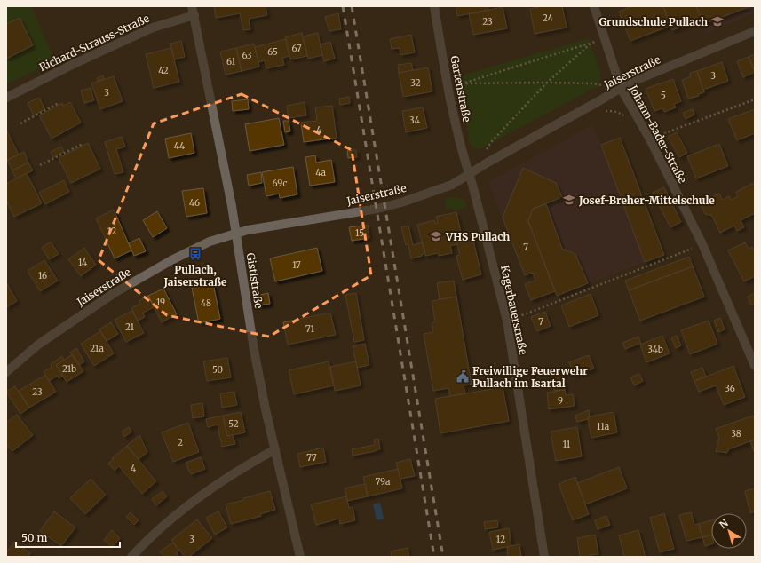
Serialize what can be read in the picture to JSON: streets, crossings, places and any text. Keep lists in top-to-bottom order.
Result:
{
  "streets": {
    "street": [
      "Richard-Strauss-Straße",
      "Jaiserstraße",
      "Gartenstraße",
      "Johann-Bader-Straße",
      "Gistlstraße",
      "Kagerbauerstraße"
    ]
  },
  "crossings": [
    ["Richard-Strauss-Straße", "Gistlstraße"],
    ["Jaiserstraße", "Gartenstraße"],
    ["Jaiserstraße", "Johann-Bader-Straße"],
    ["Jaiserstraße", "Gistlstraße"],
    ["Jaiserstraße", "Kagerbauerstraße"],
    ["Gartenstraße", "Kagerbauerstraße"]
  ],
  "places": {
    "school or university": ["Grundschule Pullach", "Josef-Breher-Mittelschule", "VHS Pullach"],
    "bus stop": ["Pullach, Jaiserstraße"],
    "public building": ["Freiwillige Feuerwehr Pullach im Isartal"]
  },
  "house_numbers": [
    "24",
    "23",
    "67",
    "65",
    "63",
    "61",
    "42",
    "3",
    "32",
    "3",
    "5",
    "34",
    "4",
    "44",
    "4a",
    "69c",
    "46",
    "12",
    "15",
    "7",
    "14",
    "17",
    "16",
    "19",
    "48",
    "7",
    "21",
    "71",
    "21a",
    "34b",
    "21b",
    "50",
    "36",
    "23",
    "9",
    "52",
    "11a",
    "38",
    "2",
    "11",
    "77",
    "4",
    "79a",
    "3",
    "12"
  ],
  "scale_bar": "50 m",
  "north": "top left"
}
